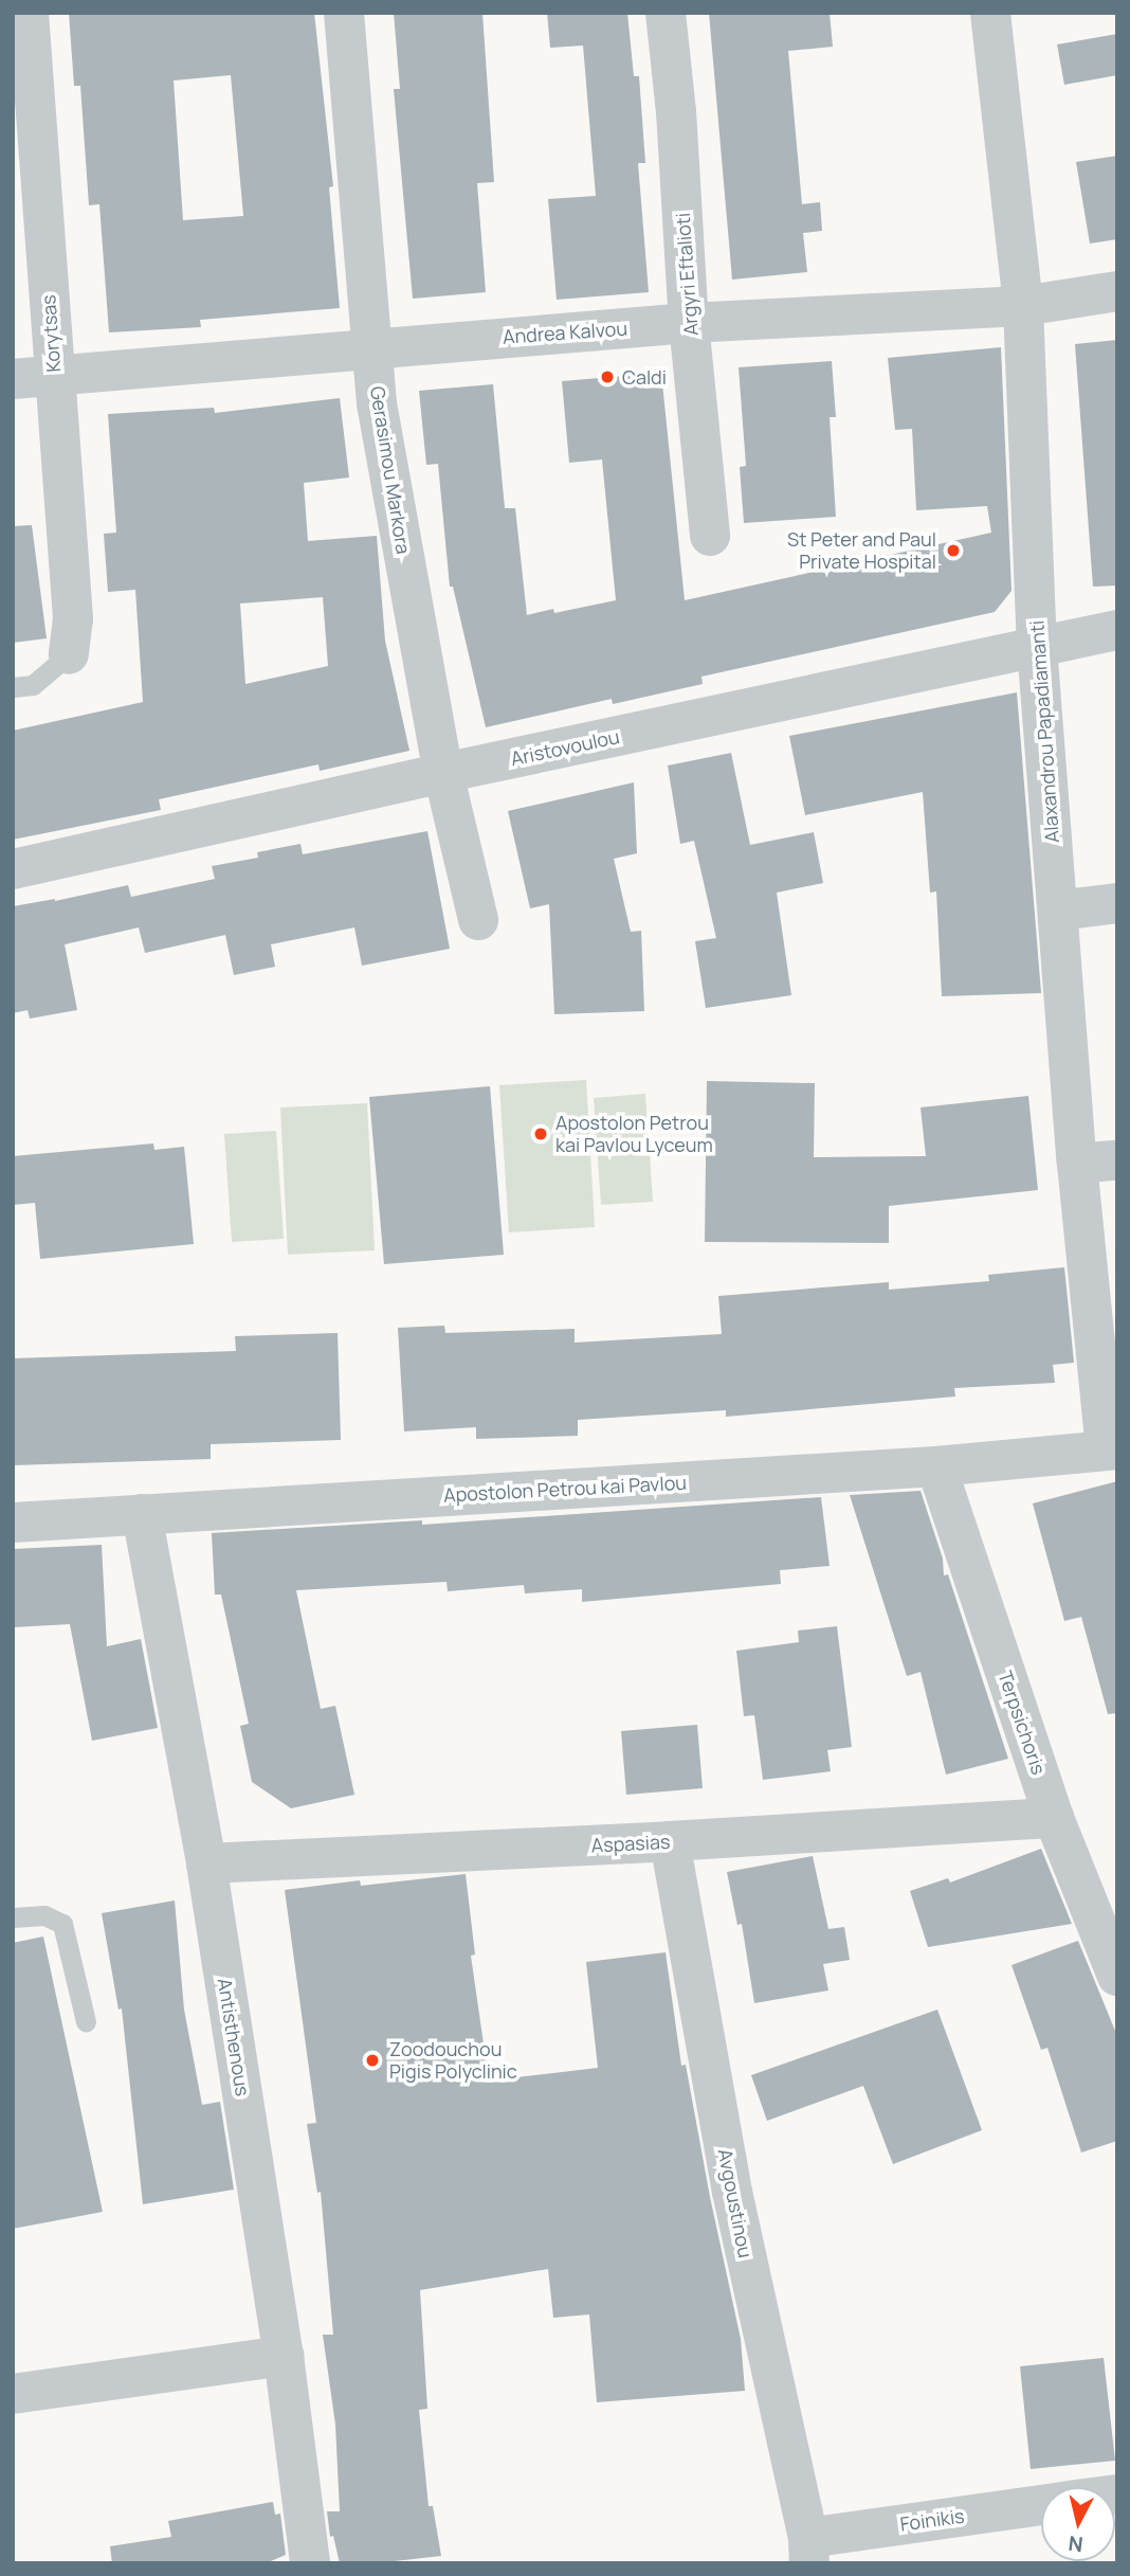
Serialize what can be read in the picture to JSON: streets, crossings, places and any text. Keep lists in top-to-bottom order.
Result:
{
  "streets": {
    "street": [
      "Argyri Eftalioti",
      "Andrea Kalvou",
      "Korytsas",
      "Gerasimou Markora",
      "Alaxandrou Papadiamanti",
      "Aristovoulou",
      "Apostolon Petrou kai Pavlou",
      "Terpsichoris",
      "Aspasias",
      "Antisthenous",
      "Avgoustinou",
      "Foinikis"
    ]
  },
  "crossings": [
    ["Argyri Eftalioti", "Andrea Kalvou"],
    ["Andrea Kalvou", "Korytsas"],
    ["Andrea Kalvou", "Gerasimou Markora"],
    ["Andrea Kalvou", "Alaxandrou Papadiamanti"],
    ["Gerasimou Markora", "Aristovoulou"],
    ["Alaxandrou Papadiamanti", "Aristovoulou"],
    ["Alaxandrou Papadiamanti", "Apostolon Petrou kai Pavlou"],
    ["Apostolon Petrou kai Pavlou", "Terpsichoris"],
    ["Apostolon Petrou kai Pavlou", "Antisthenous"],
    ["Terpsichoris", "Aspasias"],
    ["Aspasias", "Antisthenous"],
    ["Aspasias", "Avgoustinou"],
    ["Avgoustinou", "Foinikis"]
  ],
  "places": [
    "Caldi",
    "St Peter and Paul Private Hospital",
    "Apostolon Petrou kai Pavlou Lyceum",
    "Zoodouchou Pigis Polyclinic"
  ],
  "north": "bottom"
}
